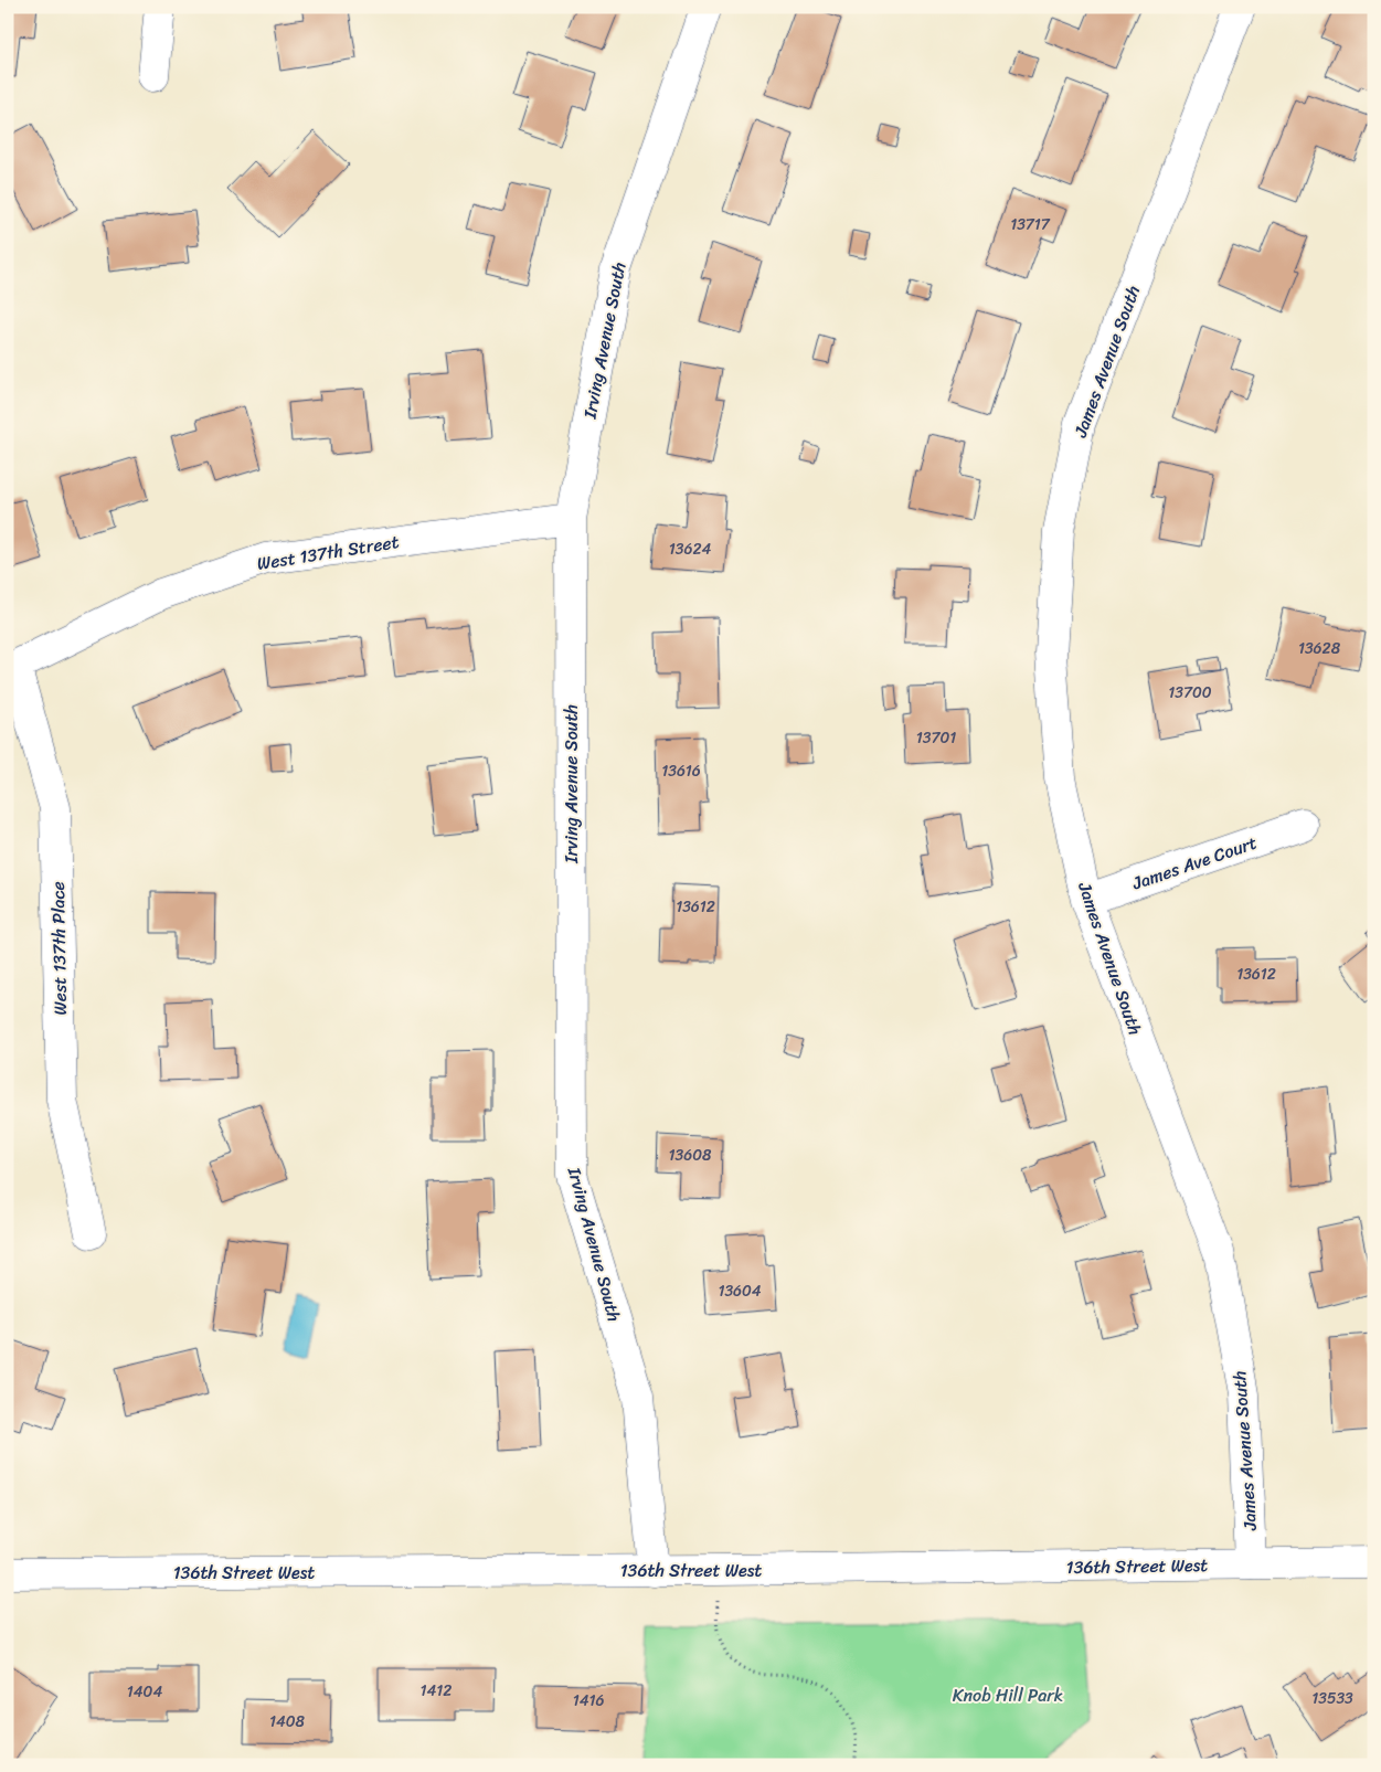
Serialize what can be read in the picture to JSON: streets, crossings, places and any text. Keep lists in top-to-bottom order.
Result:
{
  "streets": {
    "street": [
      "Irving Avenue South",
      "James Avenue South",
      "West 137th Street",
      "James Ave Court",
      "West 137th Place",
      "136th Street West"
    ]
  },
  "crossings": [
    ["Irving Avenue South", "West 137th Street"],
    ["Irving Avenue South", "136th Street West"],
    ["James Avenue South", "James Ave Court"],
    ["James Avenue South", "136th Street West"],
    ["West 137th Street", "West 137th Place"]
  ],
  "parks": ["Knob Hill Park"],
  "house_numbers": [
    "13717",
    "13624",
    "13628",
    "13700",
    "13701",
    "13616",
    "13612",
    "13612",
    "13608",
    "13604",
    "1412",
    "1404",
    "13533",
    "1416",
    "1408"
  ]
}
